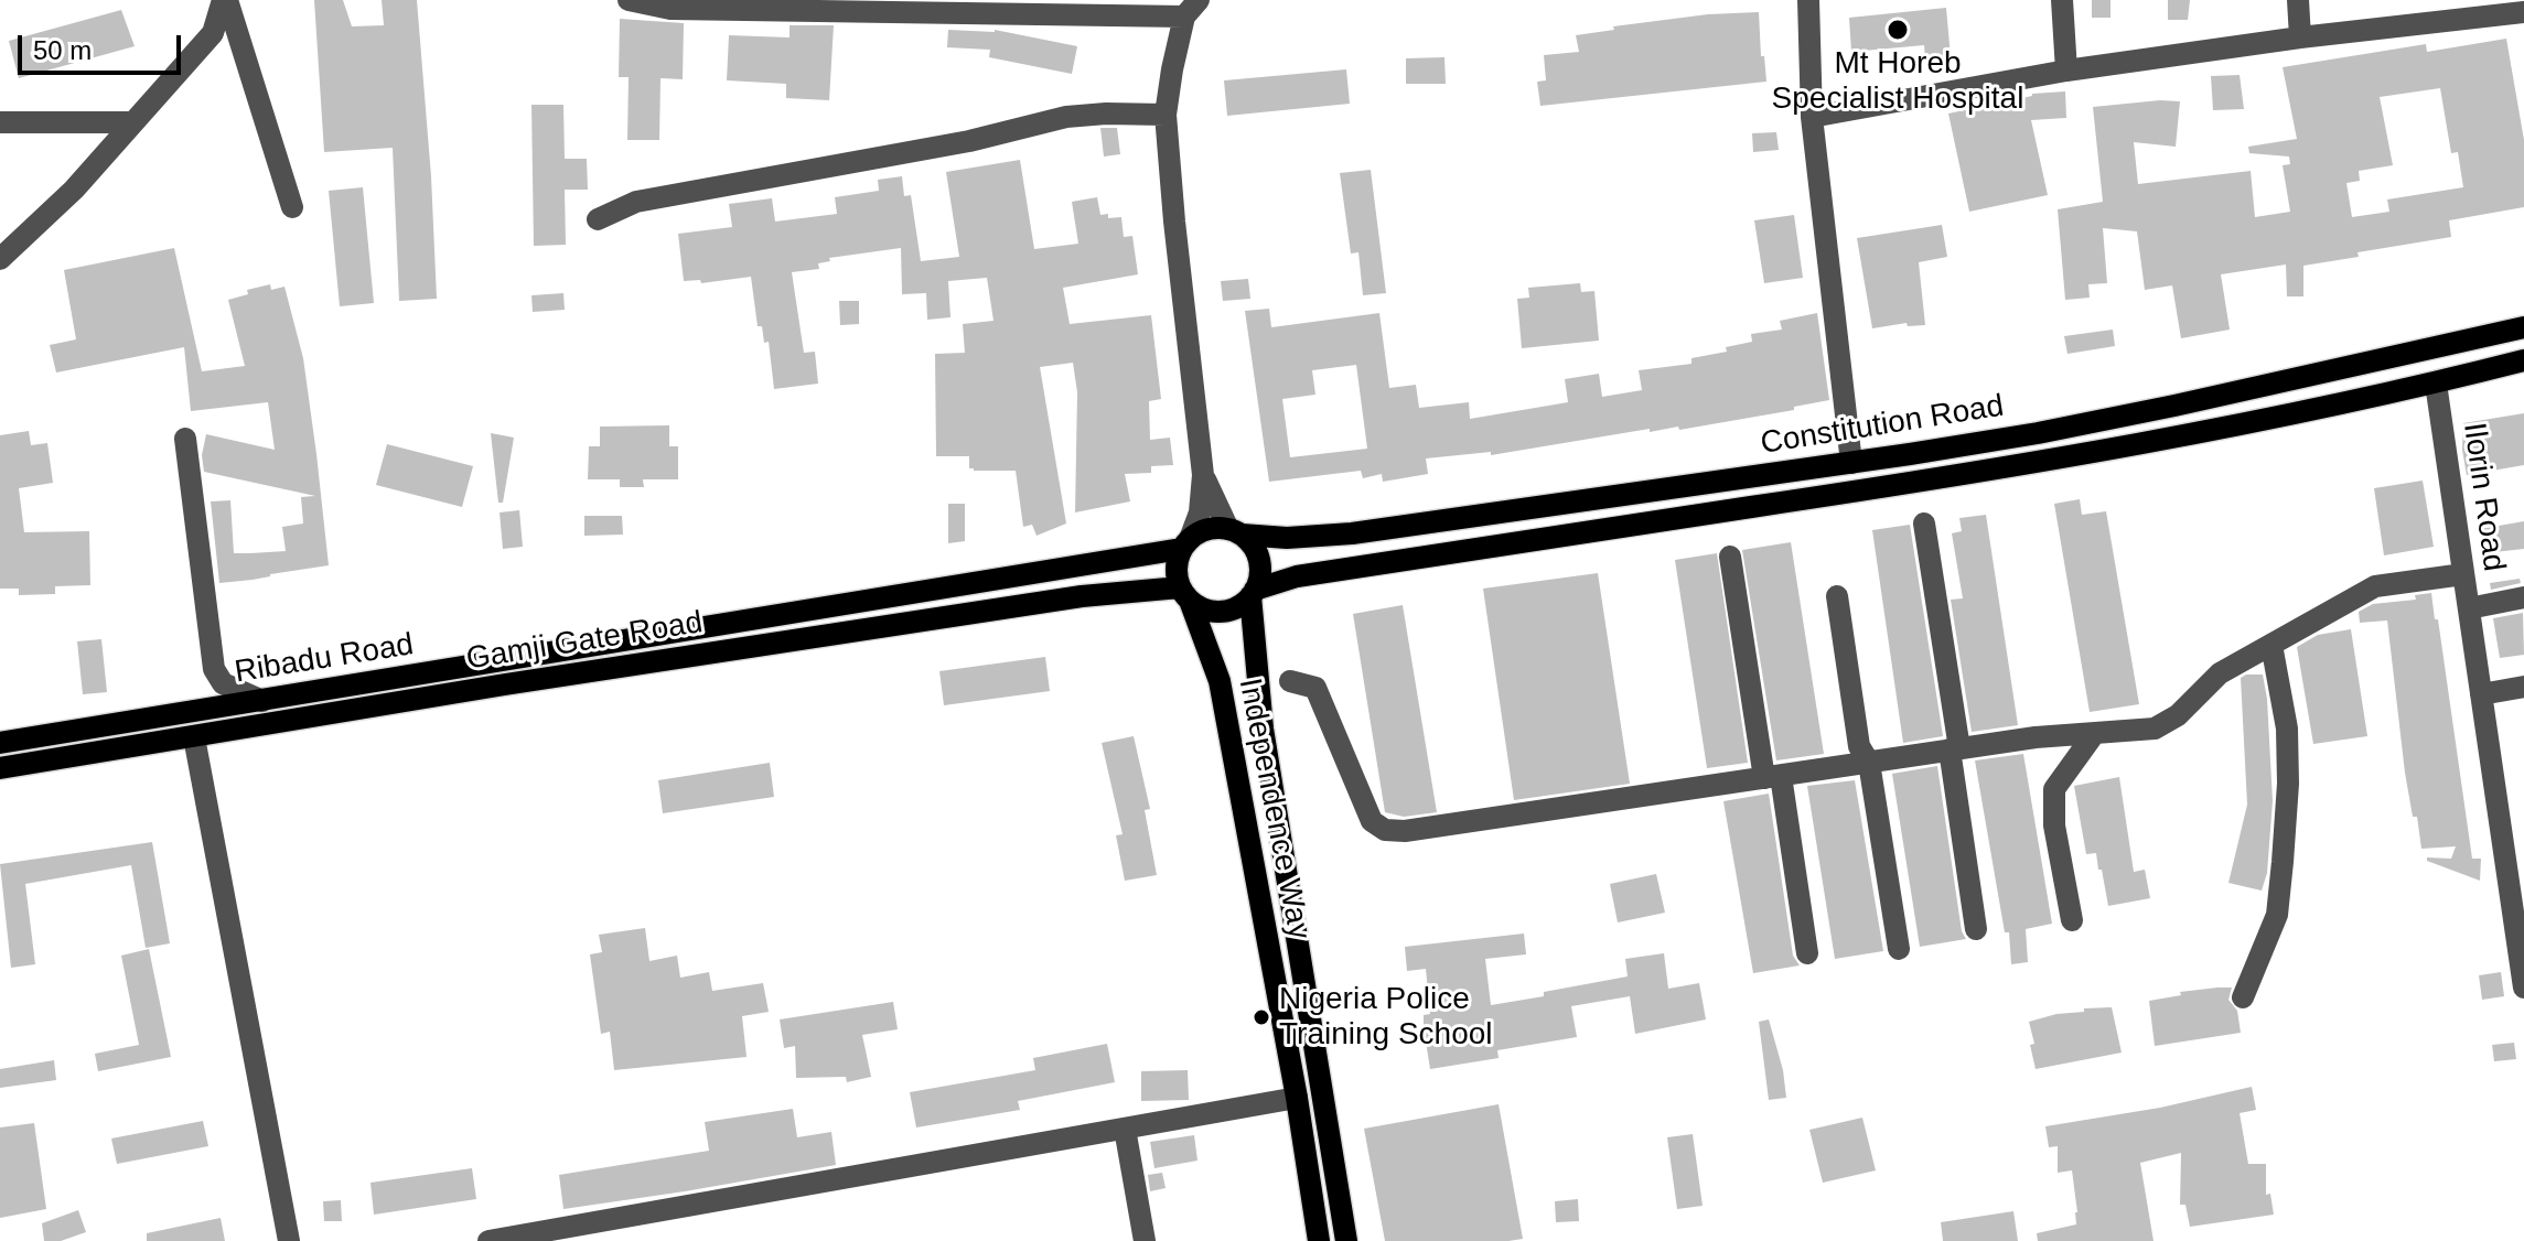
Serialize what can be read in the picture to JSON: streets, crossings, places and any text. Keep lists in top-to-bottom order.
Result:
{
  "streets": {
    "main road": [
      "Constitution Road",
      "Gamji Gate Road",
      "Ribadu Road",
      "Independence Way"
    ],
    "street": ["Ilorin Road"]
  },
  "crossings": [
    ["Constitution Road", "Ilorin Road"],
    ["Constitution Road", "Gamji Gate Road"],
    ["Constitution Road", "Ribadu Road"],
    ["Constitution Road", "Independence Way"],
    ["Gamji Gate Road", "Ribadu Road"],
    ["Gamji Gate Road", "Independence Way"],
    ["Ribadu Road", "Independence Way"]
  ],
  "places": ["Mt Horeb Specialist Hospital", "Nigeria Police Training School"],
  "scale_bar": "50 m"
}
